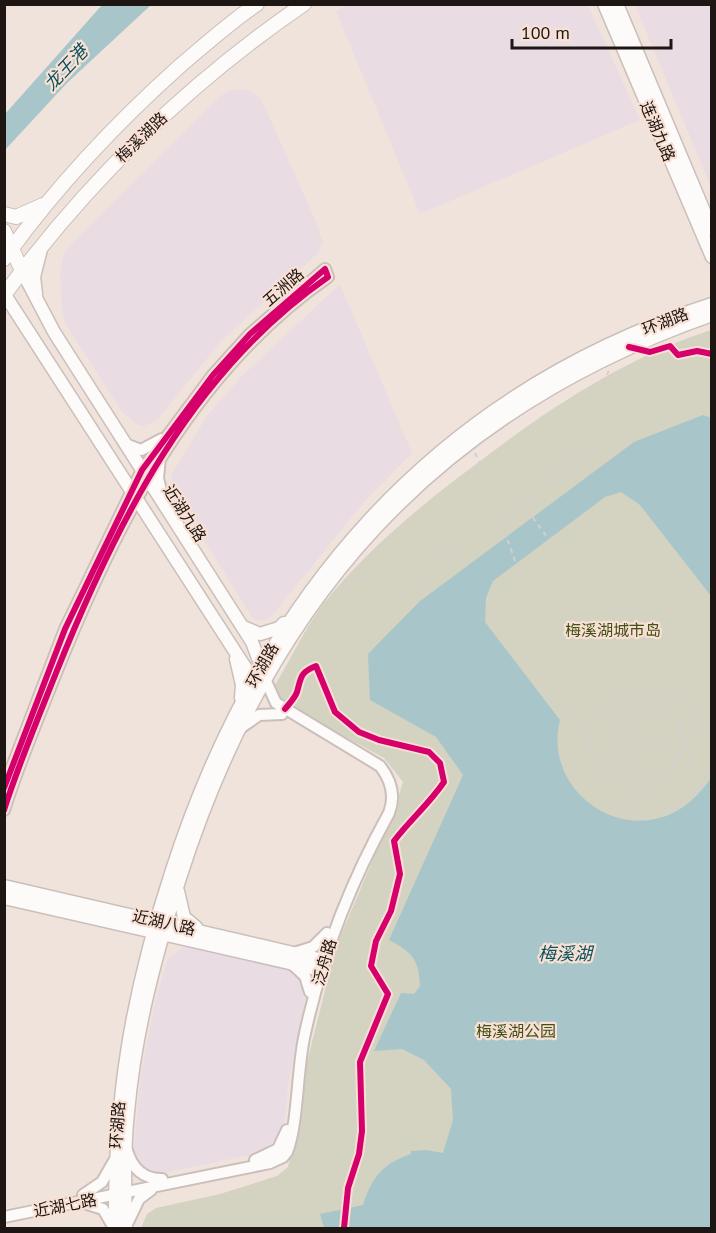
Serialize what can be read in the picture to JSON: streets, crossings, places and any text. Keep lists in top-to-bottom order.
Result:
{
  "streets": {
    "main road": [
      "连湖九路",
      "梅溪湖路",
      "环湖路",
      "近湖九路",
      "近湖八路"
    ],
    "street": ["五洲路", "泛舟路", "近湖七路"]
  },
  "crossings": [
    ["梅溪湖路", "近湖九路"],
    ["五洲路", "近湖九路"],
    ["环湖路", "近湖九路"],
    ["环湖路", "近湖八路"],
    ["环湖路", "泛舟路"],
    ["环湖路", "近湖七路"],
    ["近湖九路", "泛舟路"],
    ["近湖八路", "泛舟路"],
    ["泛舟路", "近湖七路"]
  ],
  "water": ["龙王港", "梅溪湖"],
  "parks": ["梅溪湖城市岛", "梅溪湖公园"],
  "scale_bar": "100 m"
}
